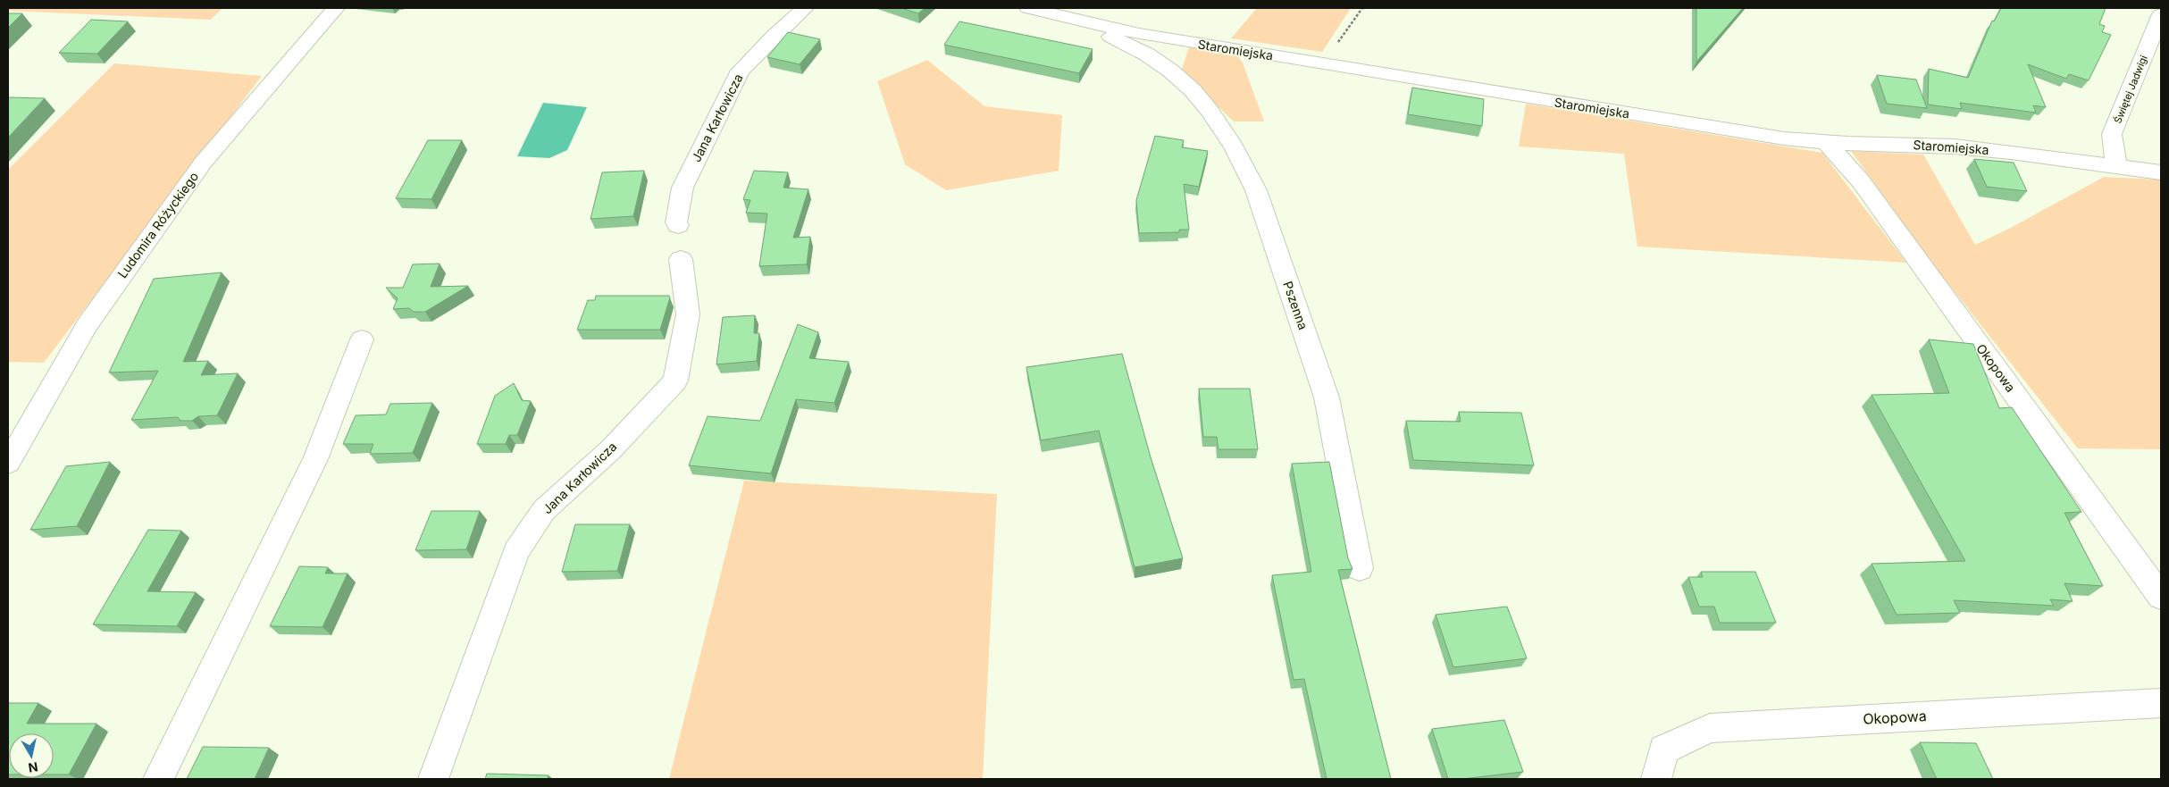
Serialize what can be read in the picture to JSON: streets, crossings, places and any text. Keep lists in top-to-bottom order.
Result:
{
  "streets": {
    "street": [
      "Staromiejska",
      "Świętej Jadwigi",
      "Jana Karłowicza",
      "Ludomira Różyckiego",
      "Pszenna",
      "Okopowa"
    ]
  },
  "crossings": [
    ["Staromiejska", "Świętej Jadwigi"],
    ["Staromiejska", "Pszenna"],
    ["Staromiejska", "Okopowa"]
  ],
  "north": "bottom"
}
